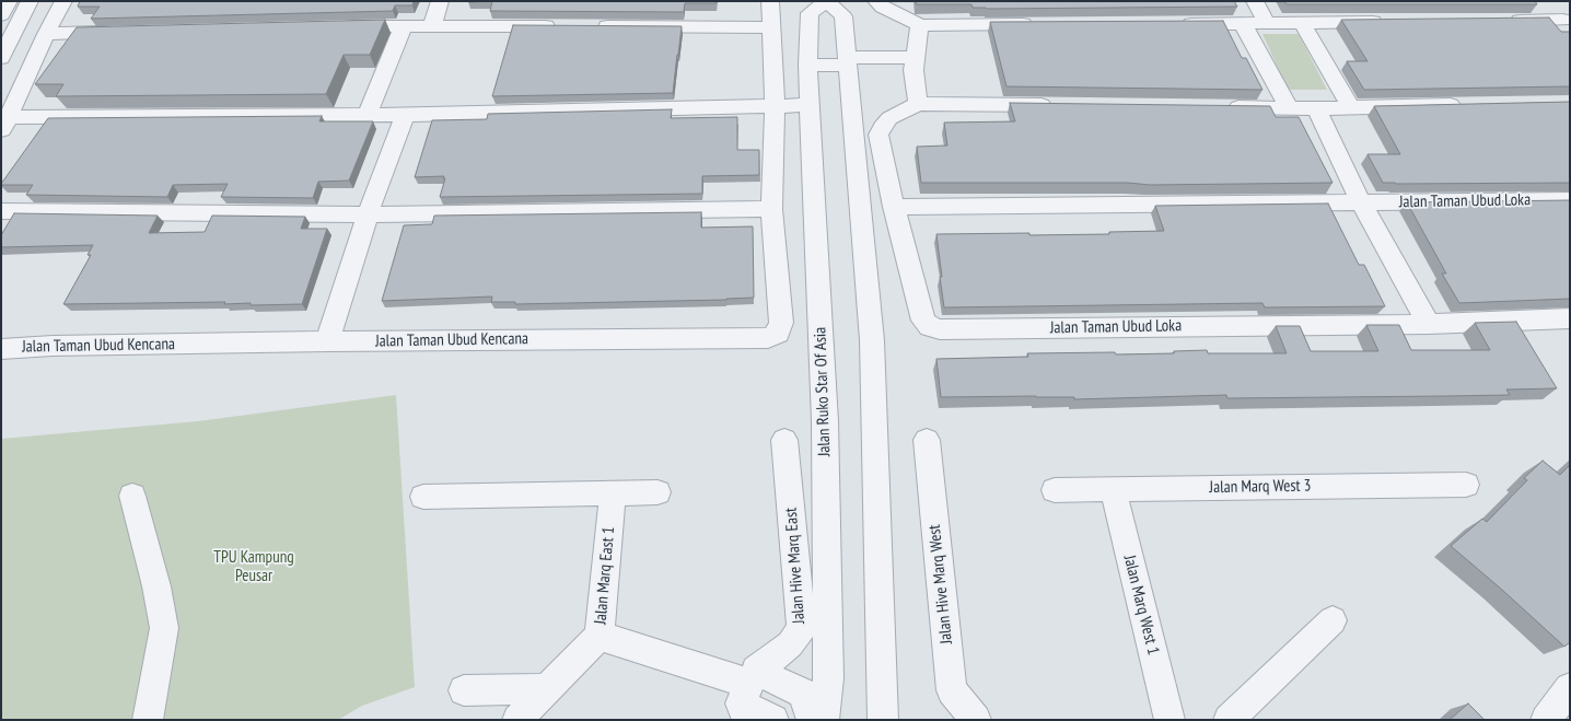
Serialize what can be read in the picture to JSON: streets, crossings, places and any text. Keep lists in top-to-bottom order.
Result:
{
  "streets": {
    "street": [
      "Jalan Taman Ubud Loka",
      "Jalan Taman Ubud Kencana",
      "Jalan Ruko Star Of Asia",
      "Jalan Marq West 3",
      "Jalan Hive Marq East",
      "Jalan Marq East 1",
      "Jalan Hive Marq West",
      "Jalan Marq West 1"
    ]
  },
  "crossings": [
    ["Jalan Marq West 3", "Jalan Marq West 1"]
  ],
  "parks": ["TPU Kampung Peusar"]
}
